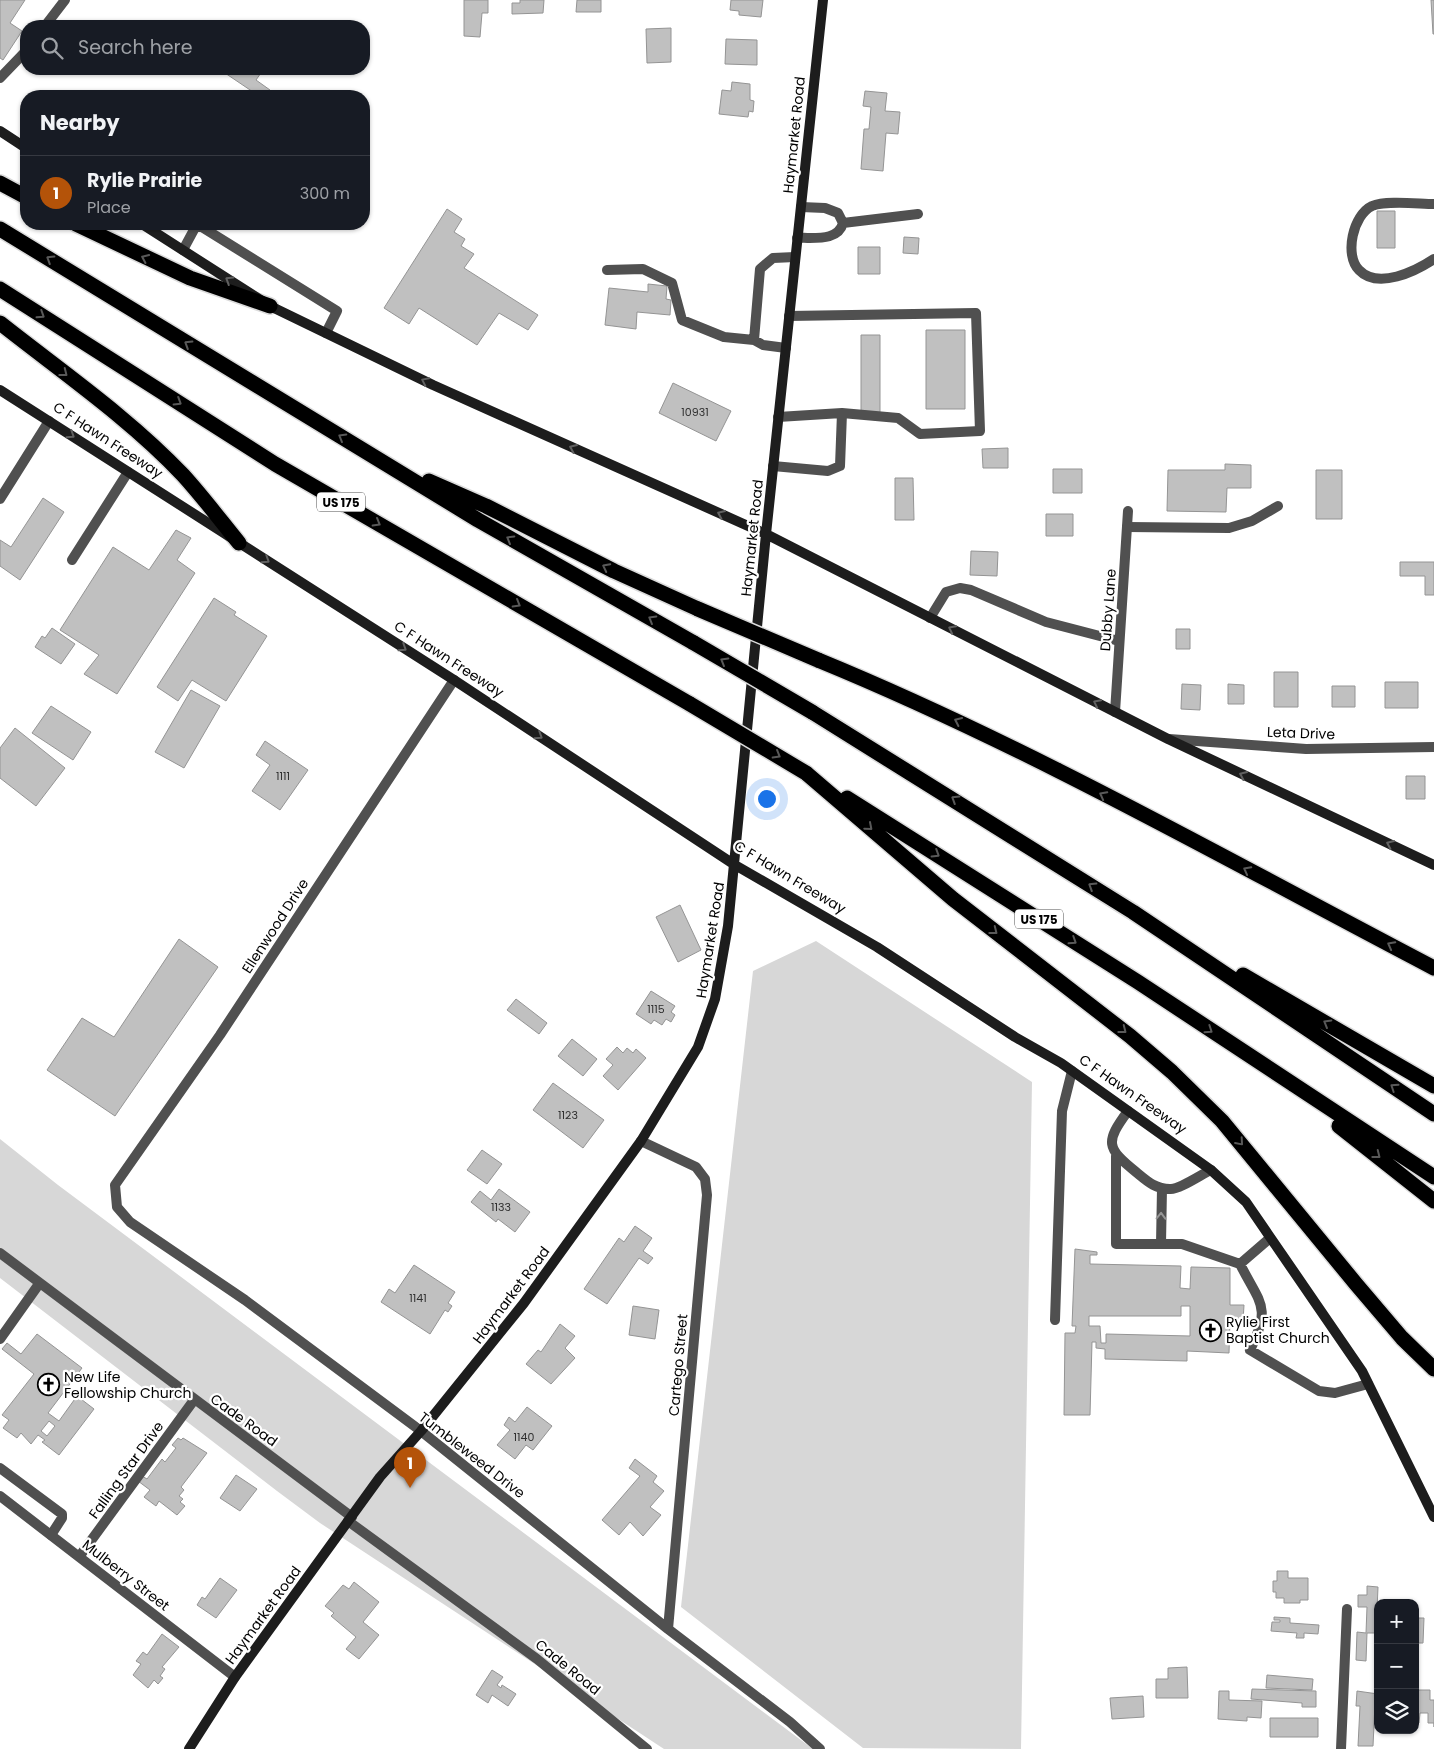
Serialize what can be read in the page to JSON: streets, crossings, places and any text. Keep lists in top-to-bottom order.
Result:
{
  "streets": {
    "highway": ["US 175"],
    "main road": ["Haymarket Road", "C F Hawn Freeway"],
    "street": [
      "Dubby Lane",
      "Leta Drive",
      "Ellenwood Drive",
      "Cartego Street",
      "Cade Road",
      "Tumbleweed Drive",
      "Falling Star Drive",
      "Mulberry Street"
    ]
  },
  "crossings": [
    ["Haymarket Road", "C F Hawn Freeway"],
    ["Haymarket Road", "Cartego Street"],
    ["Haymarket Road", "Cade Road"],
    ["Haymarket Road", "Tumbleweed Drive"],
    ["Haymarket Road", "Mulberry Street"],
    ["C F Hawn Freeway", "Ellenwood Drive"],
    ["Ellenwood Drive", "Tumbleweed Drive"],
    ["Cartego Street", "Tumbleweed Drive"],
    ["Cade Road", "Falling Star Drive"],
    ["Falling Star Drive", "Mulberry Street"]
  ],
  "one_way": ["C F Hawn Freeway"],
  "places": {
    "church": ["Rylie First Baptist Church", "New Life Fellowship Church"]
  },
  "house_numbers": [
    "10931",
    "1111",
    "1115",
    "1123",
    "1133",
    "1141",
    "1140"
  ],
  "page": {
    "search": "Search here",
    "heading": "Nearby",
    "list": [
      {
        "mark": "1",
        "name": "Rylie Prairie",
        "note": "Place",
        "value": "300 m"
      }
    ],
    "pins": "1",
    "map_buttons": ["+", "−"]
  }
}
